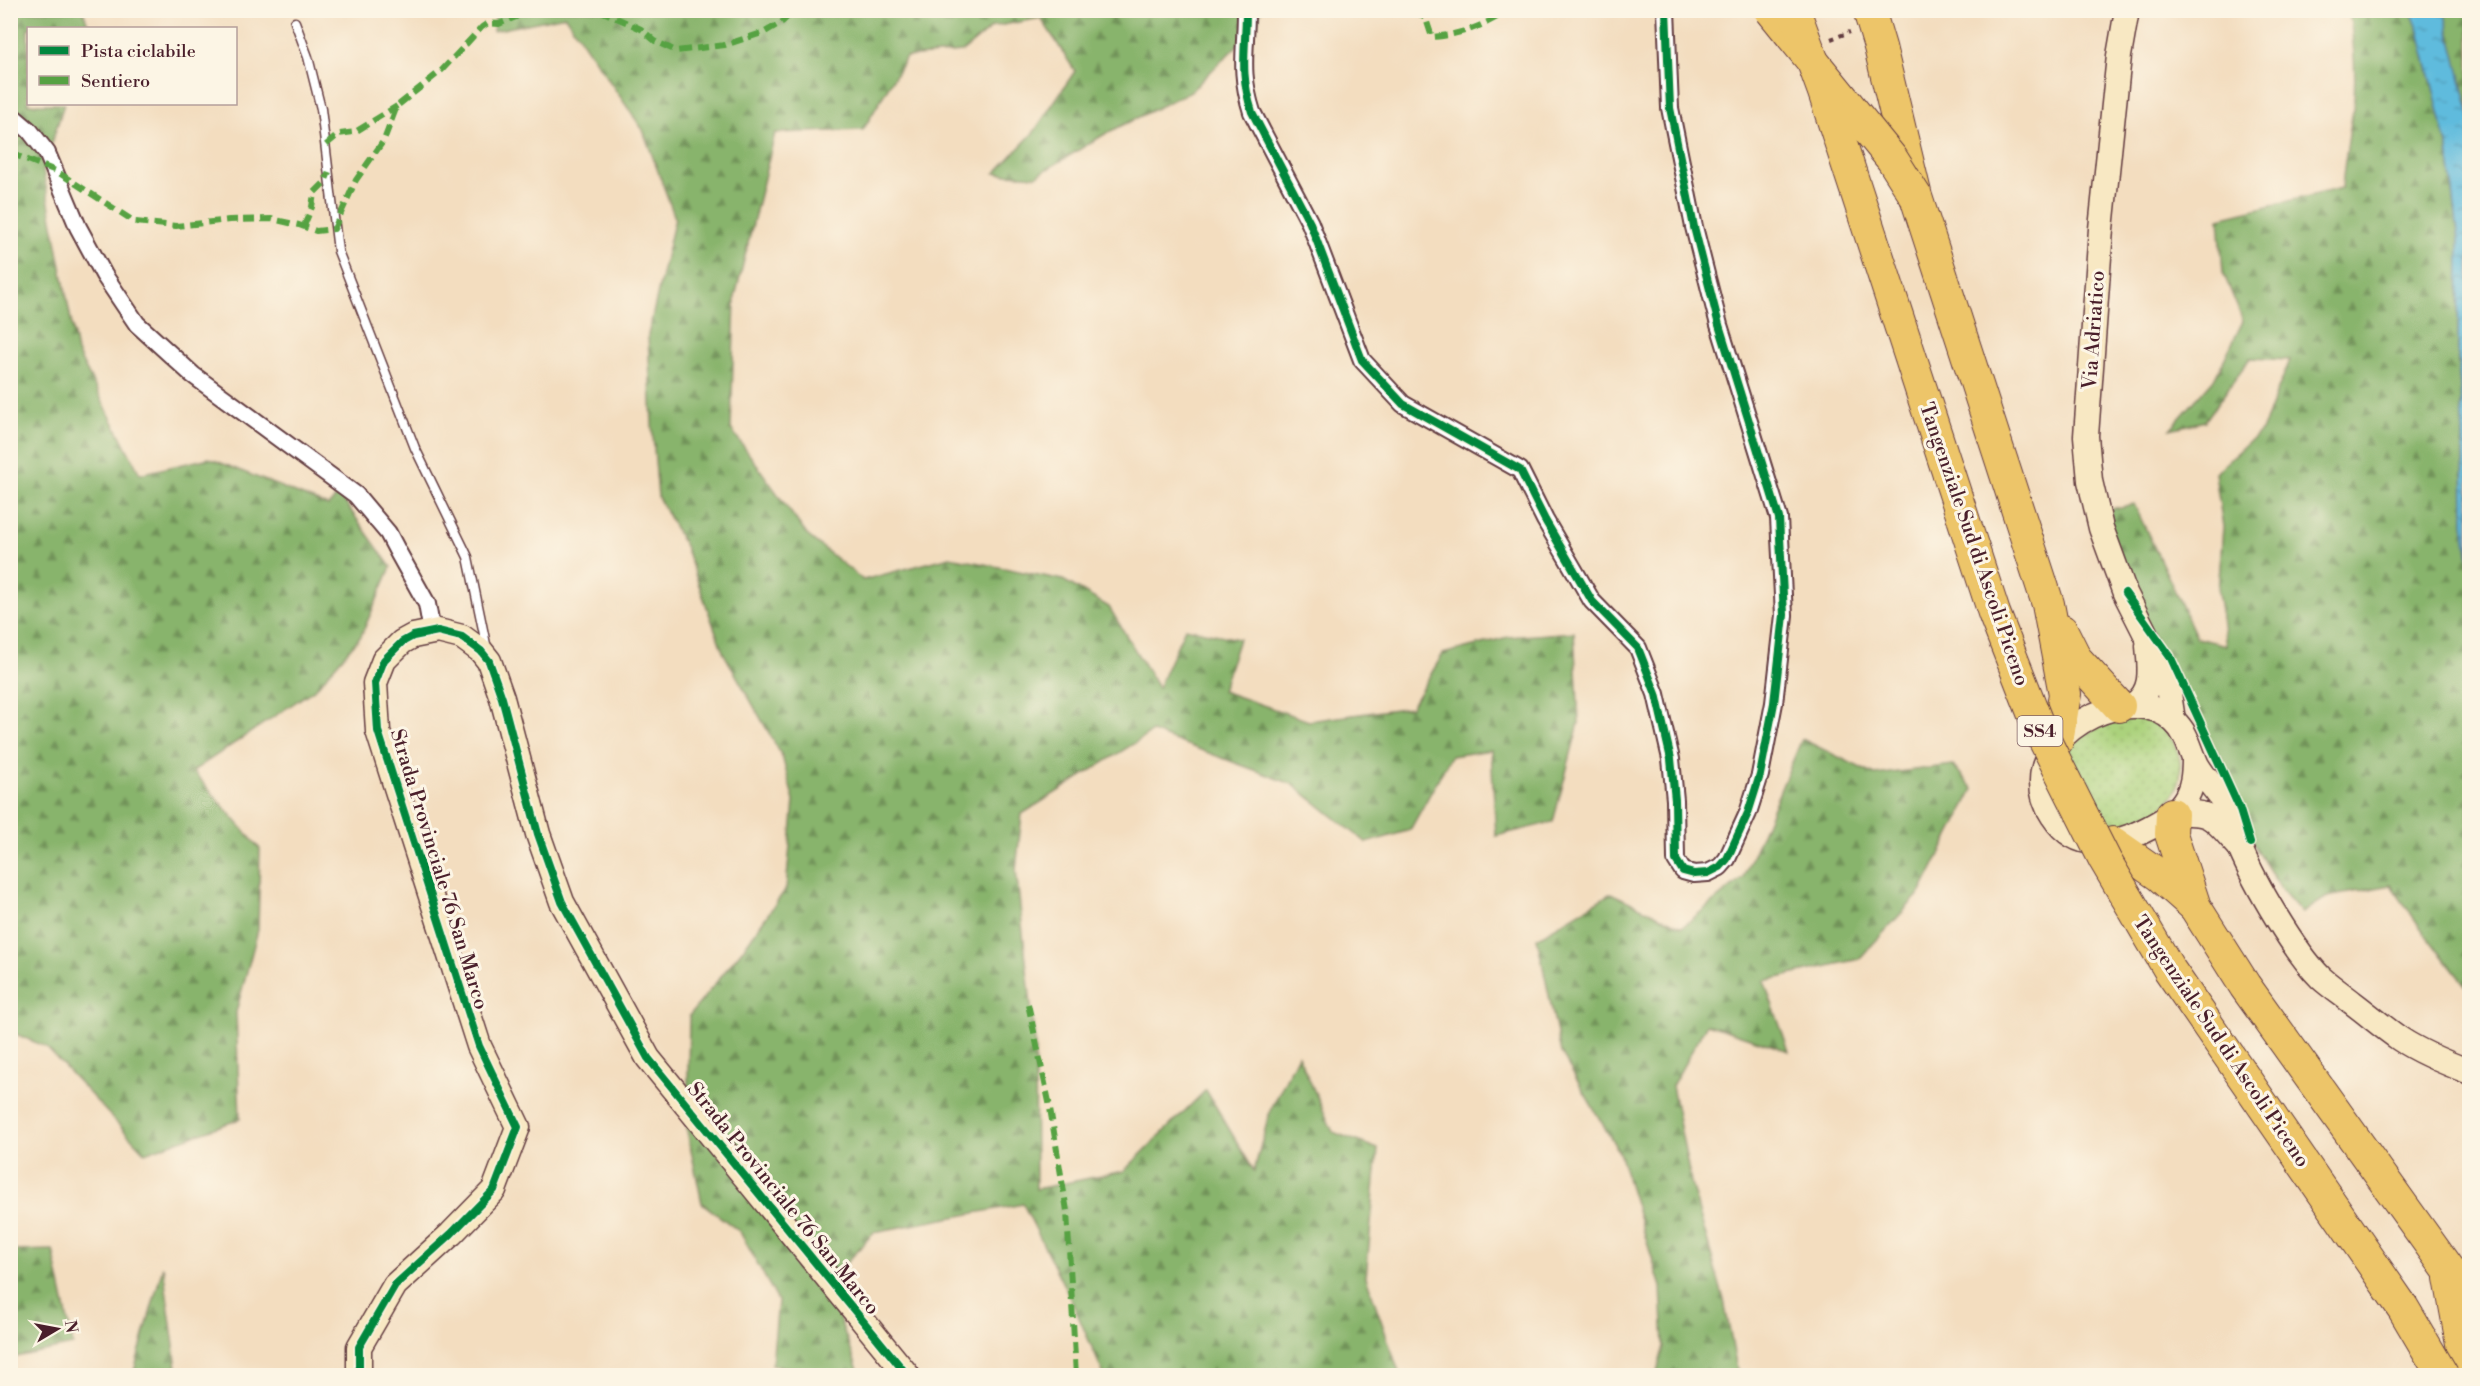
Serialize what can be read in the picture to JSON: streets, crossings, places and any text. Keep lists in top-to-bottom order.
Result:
{
  "streets": {
    "highway": ["Tangenziale Sud di Ascoli Piceno", "SS4"],
    "street": ["Via Adriatico", "Strada Provinciale 76 San Marco"]
  },
  "legend": ["Pista ciclabile", "Sentiero"],
  "north": "right"
}
